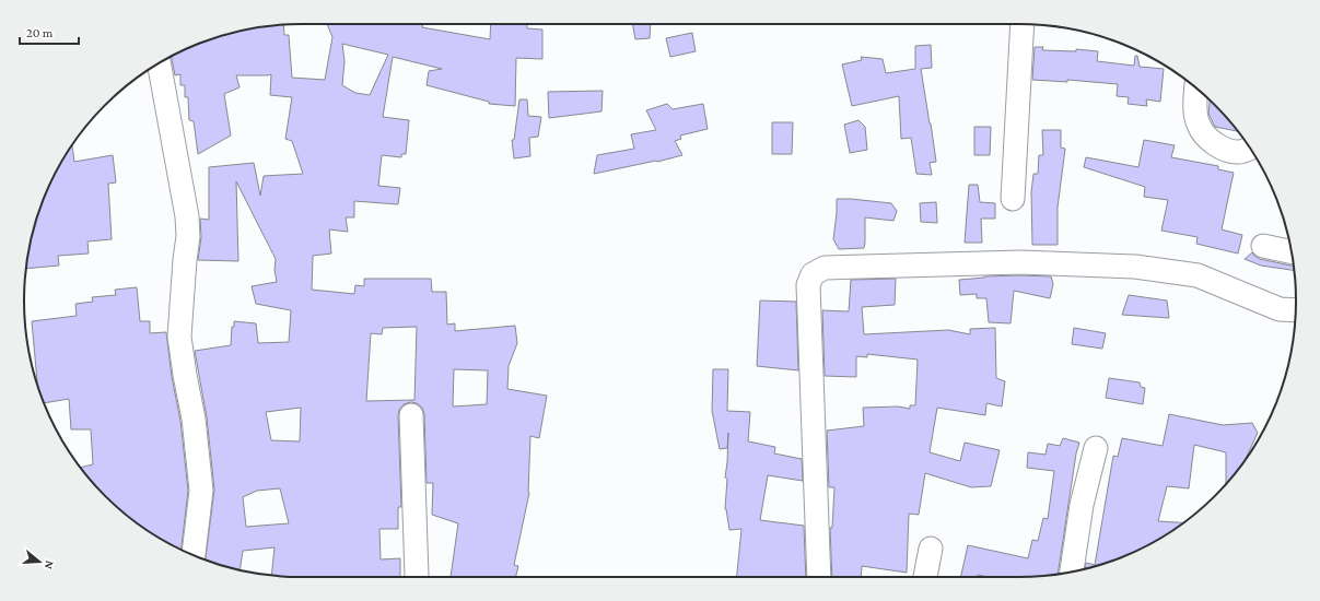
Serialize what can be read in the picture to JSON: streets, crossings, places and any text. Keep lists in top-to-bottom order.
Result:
{
  "scale_bar": "20 m",
  "north": "right"
}
